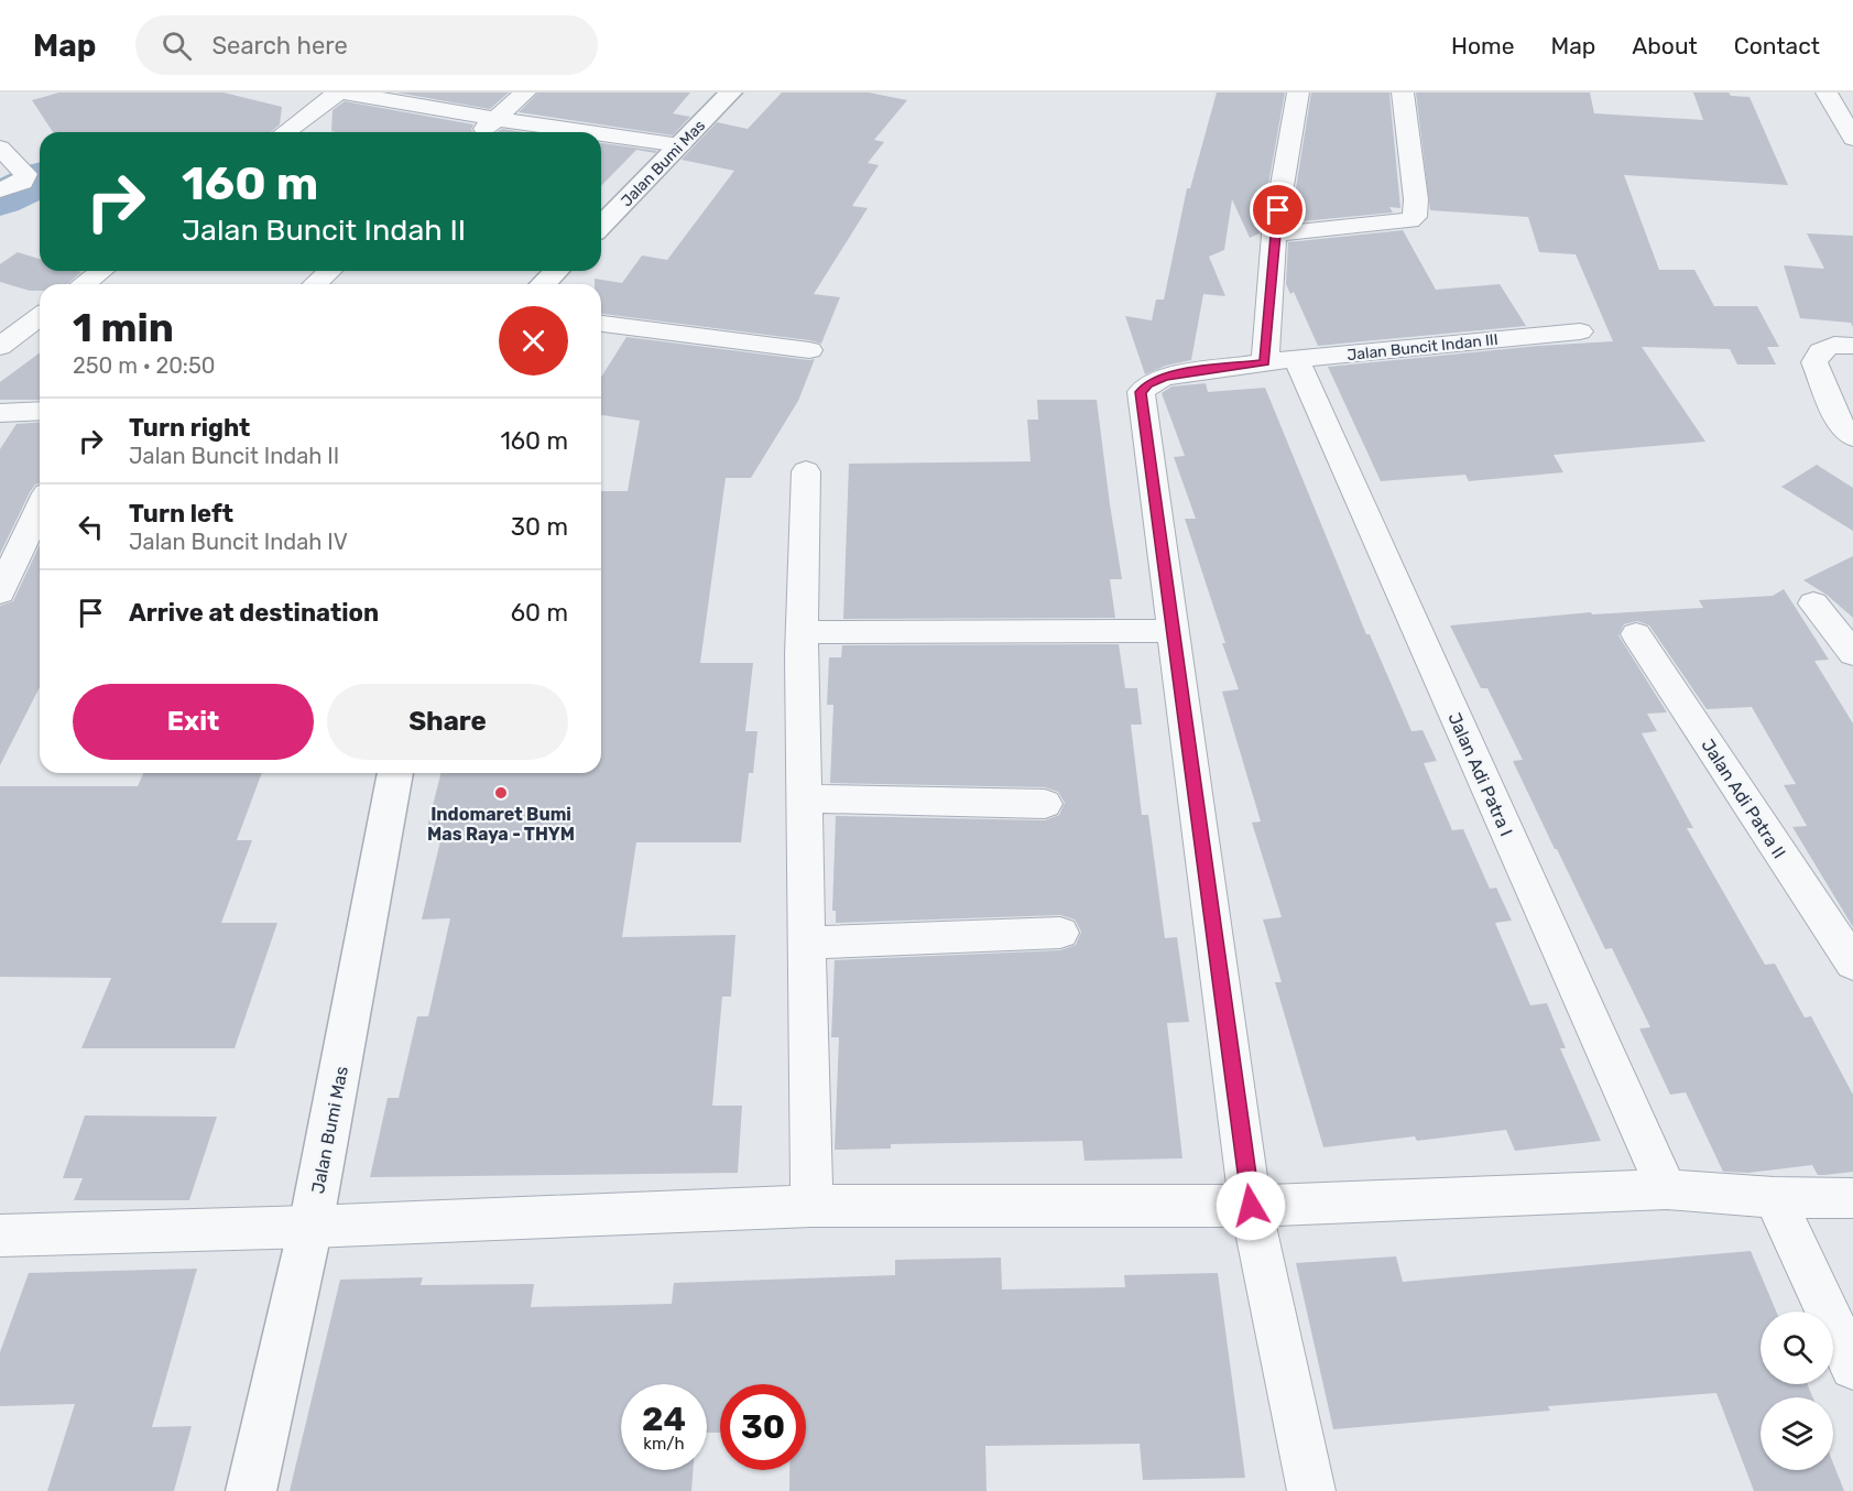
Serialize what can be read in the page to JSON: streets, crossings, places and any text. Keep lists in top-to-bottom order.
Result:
{
  "streets": {
    "street": [
      "Jalan Bumi Mas",
      "Jalan Buncit Indan III",
      "Jalan Adi Patra I",
      "Jalan Adi Patra II"
    ]
  },
  "crossings": [
    ["Jalan Buncit Indan III", "Jalan Adi Patra I"]
  ],
  "places": ["Indomaret Bumi Mas Raya - THYM"],
  "page": {
    "header": "Map",
    "search": "Search here",
    "nav": [
      "Home",
      "Map",
      "About",
      "Contact"
    ],
    "turn": ["160 m", "Jalan Buncit Indah II"],
    "heading": ["1 min", "250 m · 20:50"],
    "list": [
      {
        "name": "Turn right",
        "note": "Jalan Buncit Indah II",
        "value": "160 m"
      },
      {
        "name": "Turn left",
        "note": "Jalan Buncit Indah IV",
        "value": "30 m"
      },
      {
        "name": "Arrive at destination",
        "value": "60 m"
      }
    ],
    "buttons": ["Exit", "Share"],
    "speed": "24 km/h",
    "limit": "30"
  }
}
